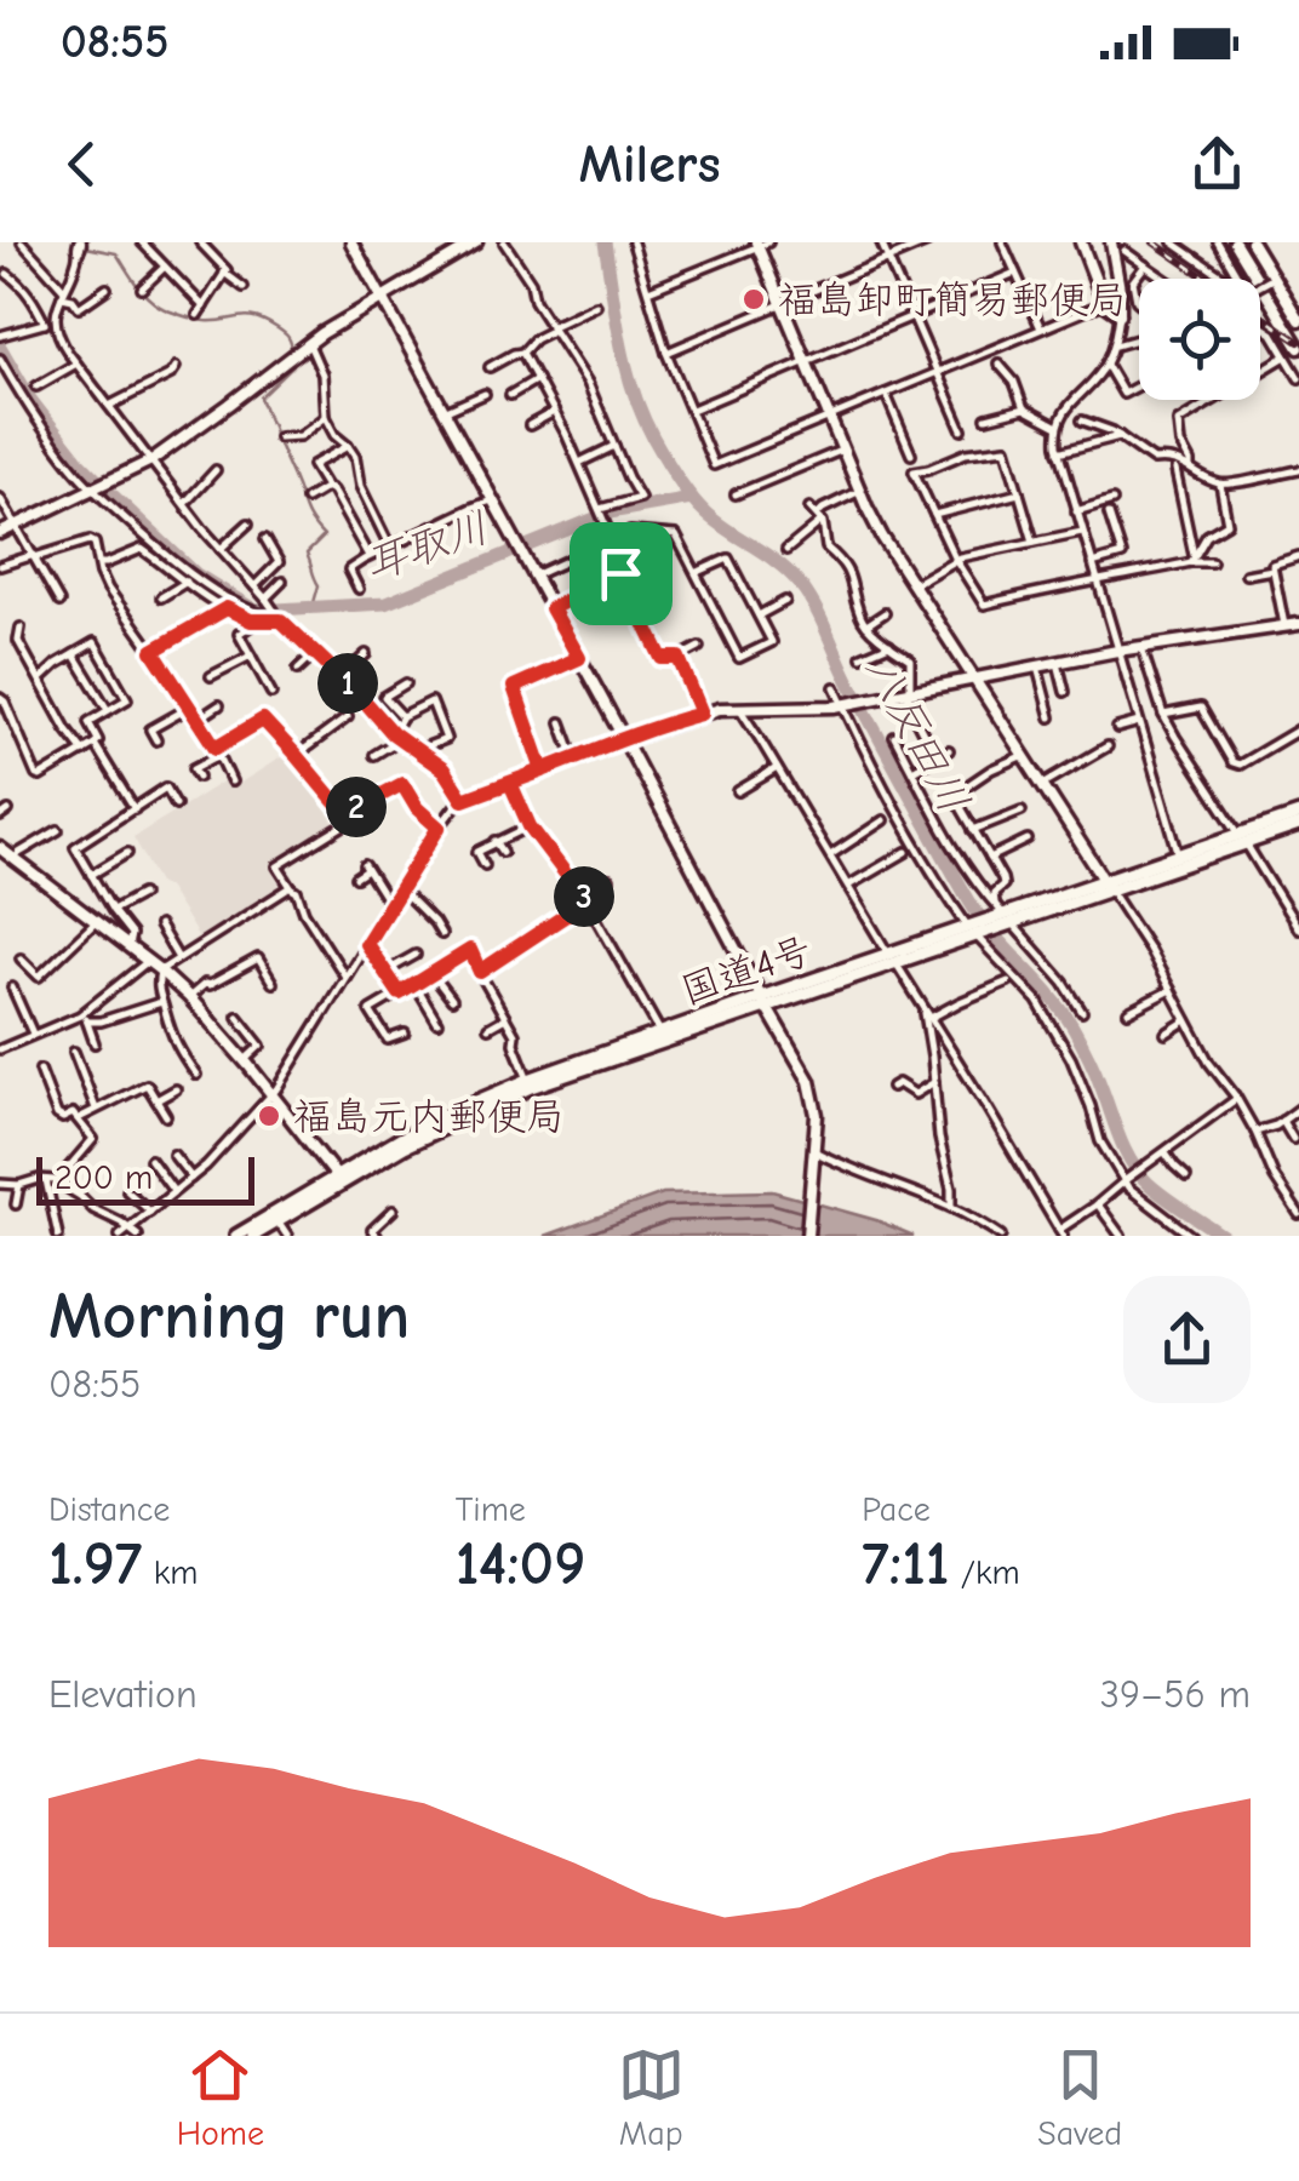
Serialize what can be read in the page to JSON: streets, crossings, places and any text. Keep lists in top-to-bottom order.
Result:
{
  "streets": {
    "highway": ["国道4号"]
  },
  "water": ["耳取川", "八反田川"],
  "places": ["福島卸町簡易郵便局", "福島元内郵便局"],
  "scale_bar": "200 m",
  "page": {
    "status": "08:55",
    "header": "Milers",
    "pins": ["1", "2", "3"],
    "scale": "200 m",
    "heading": ["Morning run", "08:55"],
    "stats": [
      ["Distance", "1.97 km"],
      ["Time", "14:09"],
      ["Pace", "7:11 /km"]
    ],
    "chart": ["Elevation", "39–56 m"],
    "tabs": ["Home", "Map", "Saved"]
  }
}
